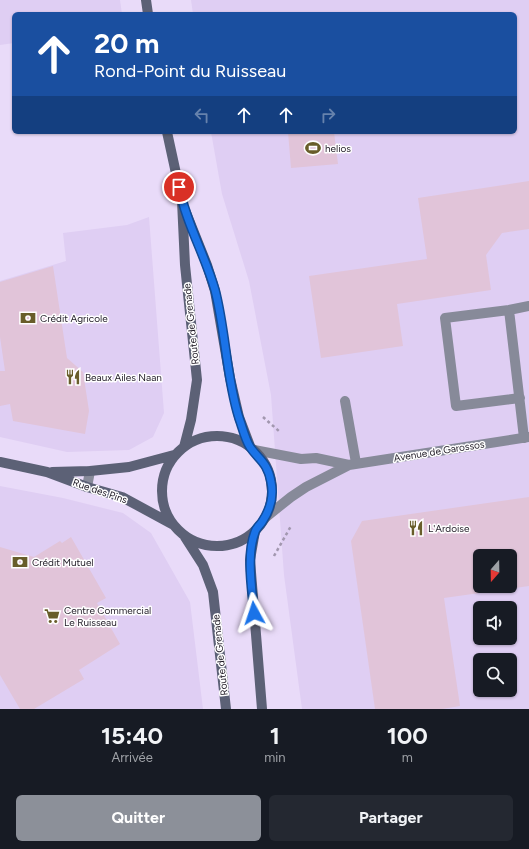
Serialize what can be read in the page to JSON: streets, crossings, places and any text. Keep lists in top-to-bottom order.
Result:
{
  "streets": {
    "main road": ["Route de Grenade", "Rue des Pins"],
    "street": ["Avenue de Garossos"]
  },
  "crossings": [
    ["Route de Grenade", "Avenue de Garossos"],
    ["Route de Grenade", "Rue des Pins"],
    ["Avenue de Garossos", "Rue des Pins"]
  ],
  "places": {
    "sports": ["helios"],
    "bank": ["Crédit Agricole", "Crédit Mutuel"],
    "restaurant": ["Beaux Ailes Naan", "L'Ardoise"],
    "supermarket": ["Centre Commercial Le Ruisseau"]
  },
  "north": "bottom",
  "page": {
    "turn": ["20 m", "Rond-Point du Ruisseau"],
    "eta": [
      "15:40",
      "Arrivée",
      "1",
      "min",
      "100",
      "m"
    ],
    "buttons": ["Quitter", "Partager"]
  }
}
